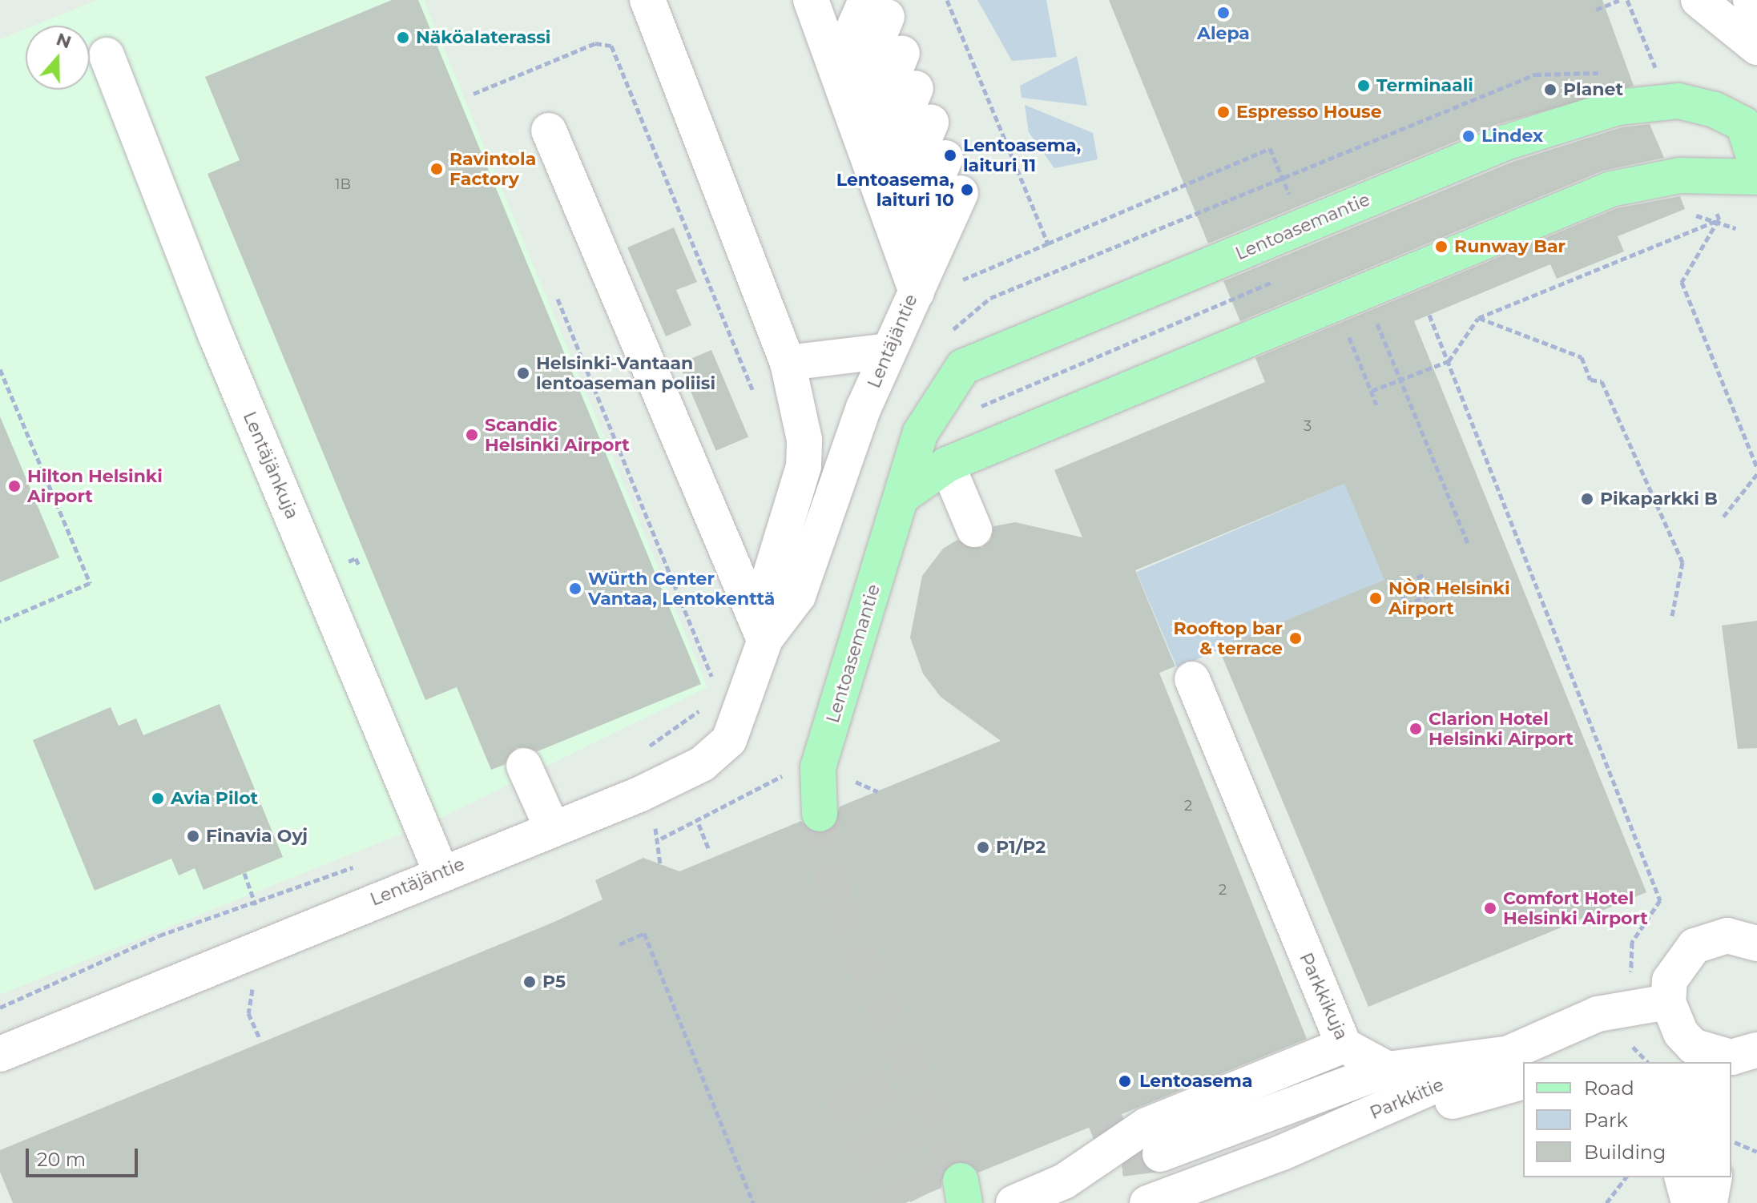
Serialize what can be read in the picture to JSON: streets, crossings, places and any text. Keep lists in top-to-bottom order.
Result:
{
  "streets": {
    "main road": ["Lentoasemantie"],
    "street": ["Lentäjäntie", "Lentäjänkuja", "Parkkikuja"]
  },
  "crossings": [
    ["Lentäjäntie", "Lentäjänkuja"]
  ],
  "places": [
    "Alepa",
    "Näköalaterassi",
    "Terminaali",
    "Planet",
    "Espresso House",
    "Lindex",
    "Lentoasema, laituri 11",
    "Ravintola Factory",
    "Lentoasema, laituri 10",
    "Runway Bar",
    "Helsinki-Vantaan lentoaseman poliisi",
    "Scandic Helsinki Airport",
    "Hilton Helsinki Airport",
    "Pikaparkki B",
    "Würth Center Vantaa, Lentokenttä",
    "NÒR Helsinki Airport",
    "Rooftop bar & terrace",
    "Clarion Hotel Helsinki Airport",
    "Avia Pilot",
    "Finavia Oyj",
    "P1/P2",
    "Comfort Hotel Helsinki Airport",
    "P5",
    "Lentoasema"
  ],
  "house_numbers": [
    "1B",
    "3",
    "2",
    "2"
  ],
  "legend": ["Road", "Park", "Building"],
  "scale_bar": "20 m",
  "north": "top"
}
